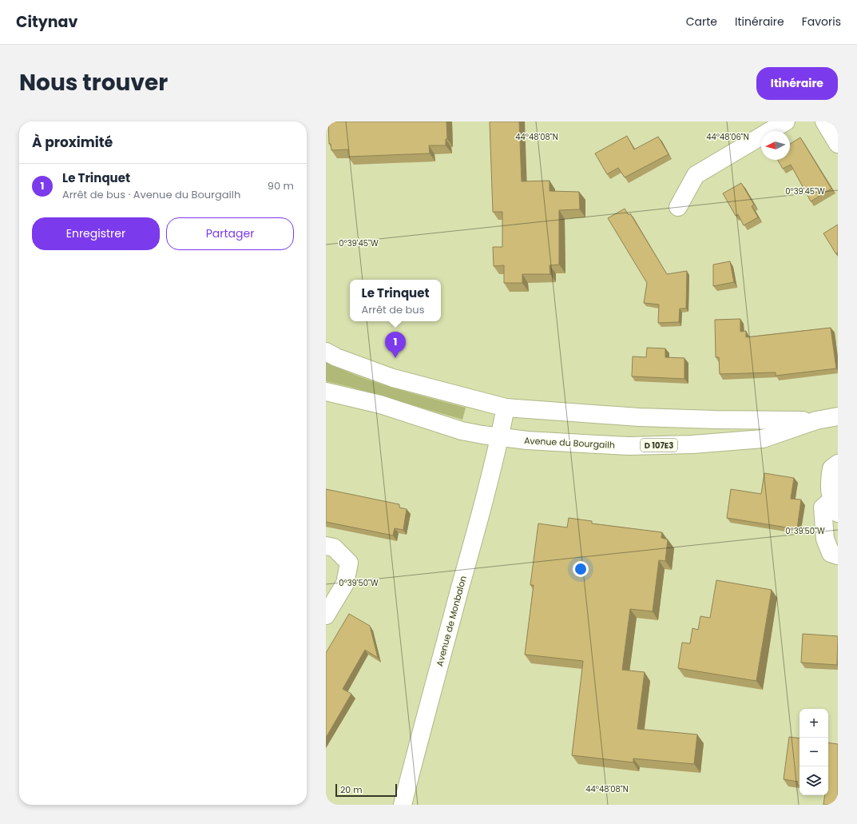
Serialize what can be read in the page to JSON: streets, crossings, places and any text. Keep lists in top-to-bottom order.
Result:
{
  "streets": {
    "main road": ["Avenue du Bourgailh", "D 107E3", "Avenue de Monbalon"]
  },
  "crossings": [
    ["Avenue du Bourgailh", "Avenue de Monbalon"]
  ],
  "scale_bar": "20 m",
  "north": "left",
  "page": {
    "header": "Citynav",
    "nav": ["Carte", "Itinéraire", "Favoris"],
    "title": "Nous trouver",
    "buttons": [
      "Itinéraire",
      ["Enregistrer", "Partager"]
    ],
    "heading": "À proximité",
    "list": [
      {
        "mark": "1",
        "name": "Le Trinquet",
        "note": "Arrêt de bus · Avenue du Bourgailh",
        "value": "90 m"
      }
    ],
    "popup": ["Le Trinquet", "Arrêt de bus"],
    "pins": "1",
    "map_buttons": ["+", "−"],
    "scale": "20 m"
  },
  "coordinates": [
    "44°48'08\"N",
    "44°48'06\"N",
    "0°39'45\"W",
    "0°39'50\"W"
  ]
}
